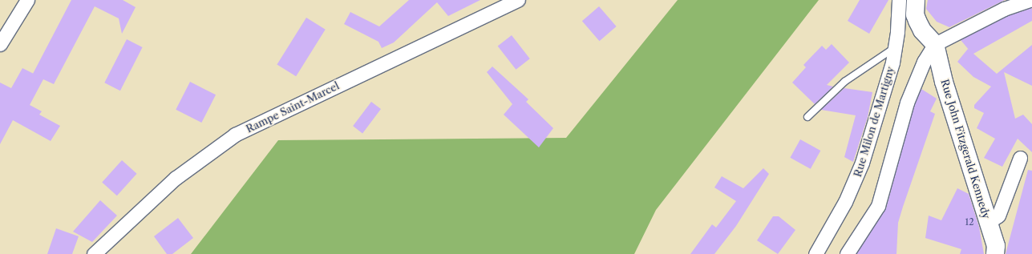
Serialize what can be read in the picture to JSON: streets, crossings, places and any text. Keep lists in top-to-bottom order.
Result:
{
  "streets": {
    "street": ["Rampe Saint-Marcel", "Rue Milon de Martigny", "Rue John Fitzgerald Kennedy"]
  },
  "house_numbers": ["12"]
}
